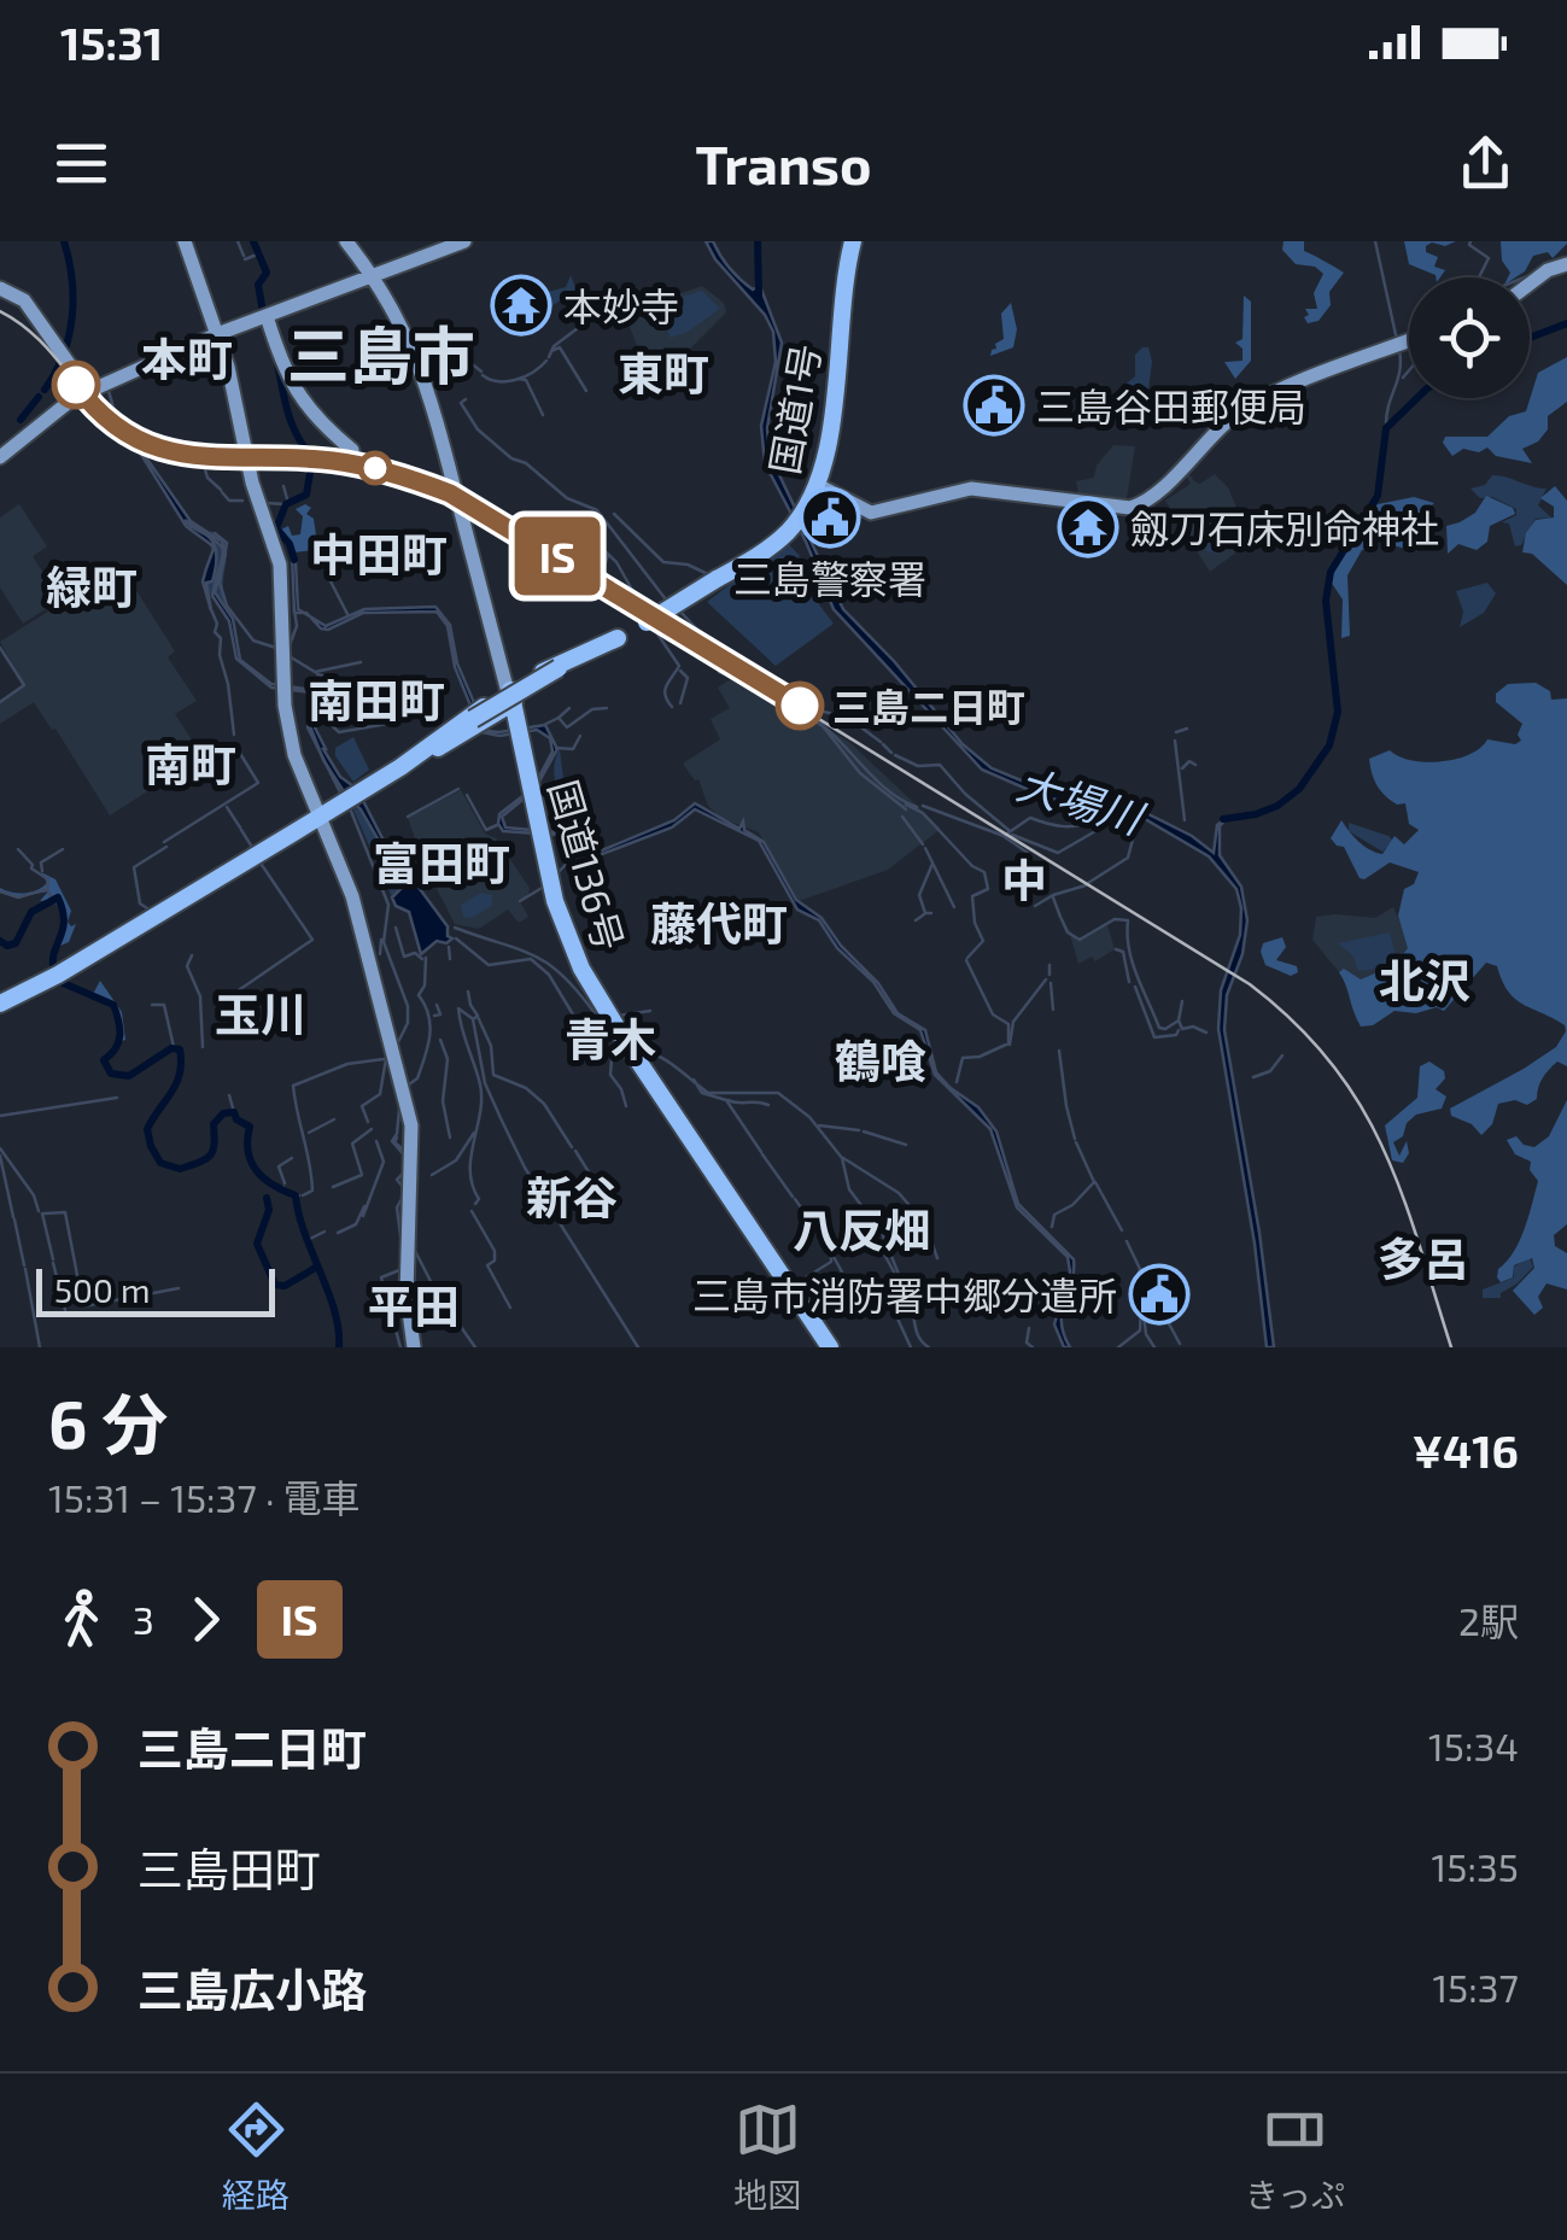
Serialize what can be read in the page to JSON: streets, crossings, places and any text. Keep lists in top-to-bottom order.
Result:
{
  "streets": {
    "highway": ["国道1号", "国道136号"]
  },
  "districts": [
    "三島市",
    "本町",
    "東町",
    "中田町",
    "緑町",
    "南田町",
    "南町",
    "富田町",
    "中",
    "藤代町",
    "北沢",
    "玉川",
    "青木",
    "鶴喰",
    "新谷",
    "八反畑",
    "多呂",
    "平田"
  ],
  "water": ["大場川"],
  "places": {
    "temple": ["本妙寺", "劔刀石床別命神社"],
    "public building": ["三島谷田郵便局", "三島警察署", "三島市消防署中郷分遣所"],
    "other": ["三島二日町"]
  },
  "scale_bar": "500 m",
  "page": {
    "status": "15:31",
    "header": "Transo",
    "on_map": "IS",
    "scale": "500 m",
    "heading": ["6 分", "15:31 – 15:37 · 電車", "¥416"],
    "legs": ["3", "IS", "2駅"],
    "list": [
      {
        "name": "三島二日町",
        "value": "15:34"
      },
      {
        "name": "三島田町",
        "value": "15:35"
      },
      {
        "name": "三島広小路",
        "value": "15:37"
      }
    ],
    "tabs": ["経路", "地図", "きっぷ"]
  }
}
